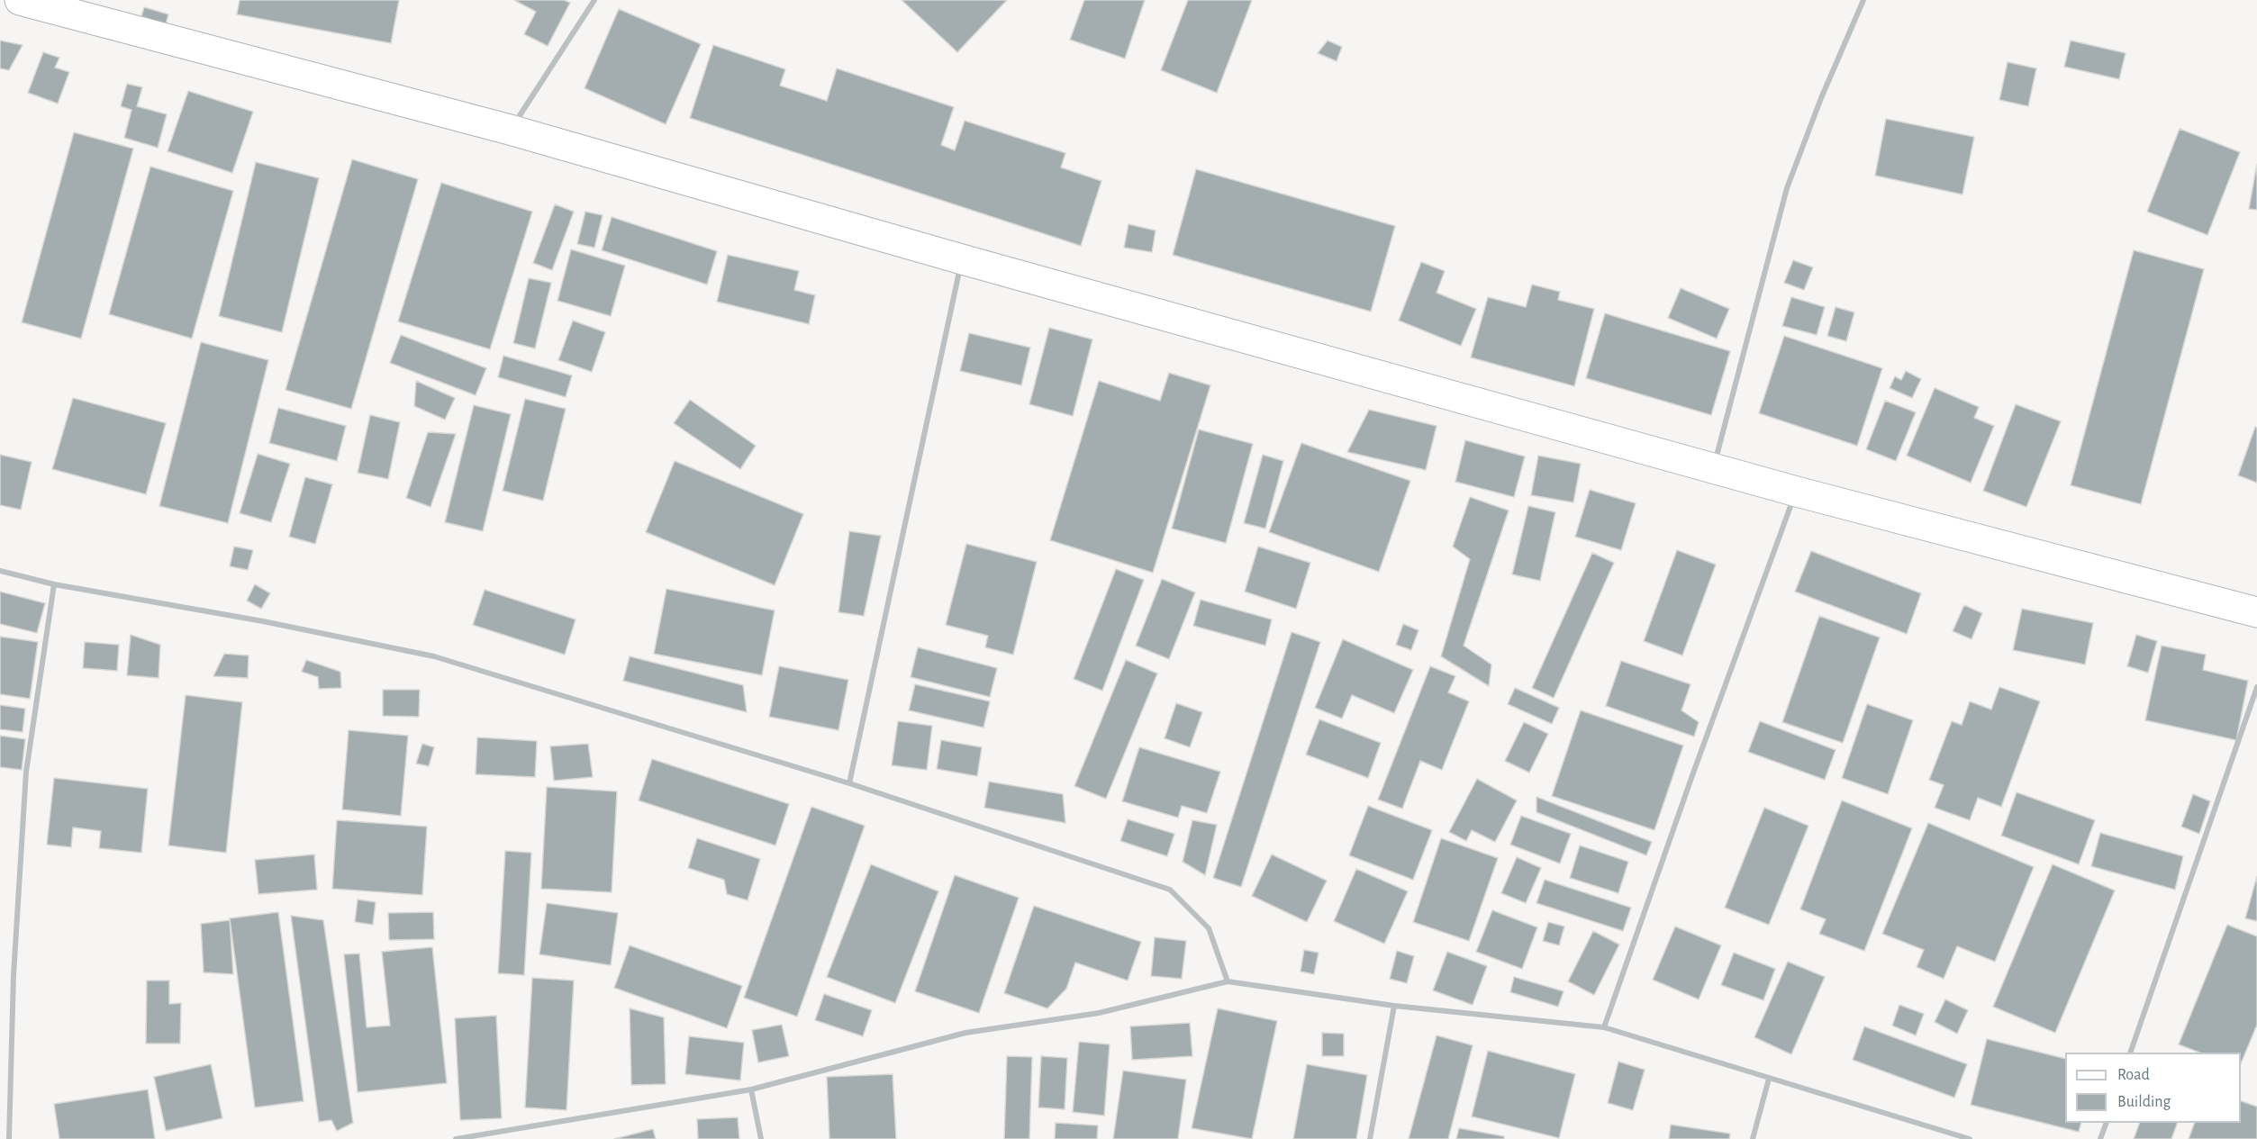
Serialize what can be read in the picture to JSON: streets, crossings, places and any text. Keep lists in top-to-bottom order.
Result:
{
  "legend": ["Road", "Building"]
}
